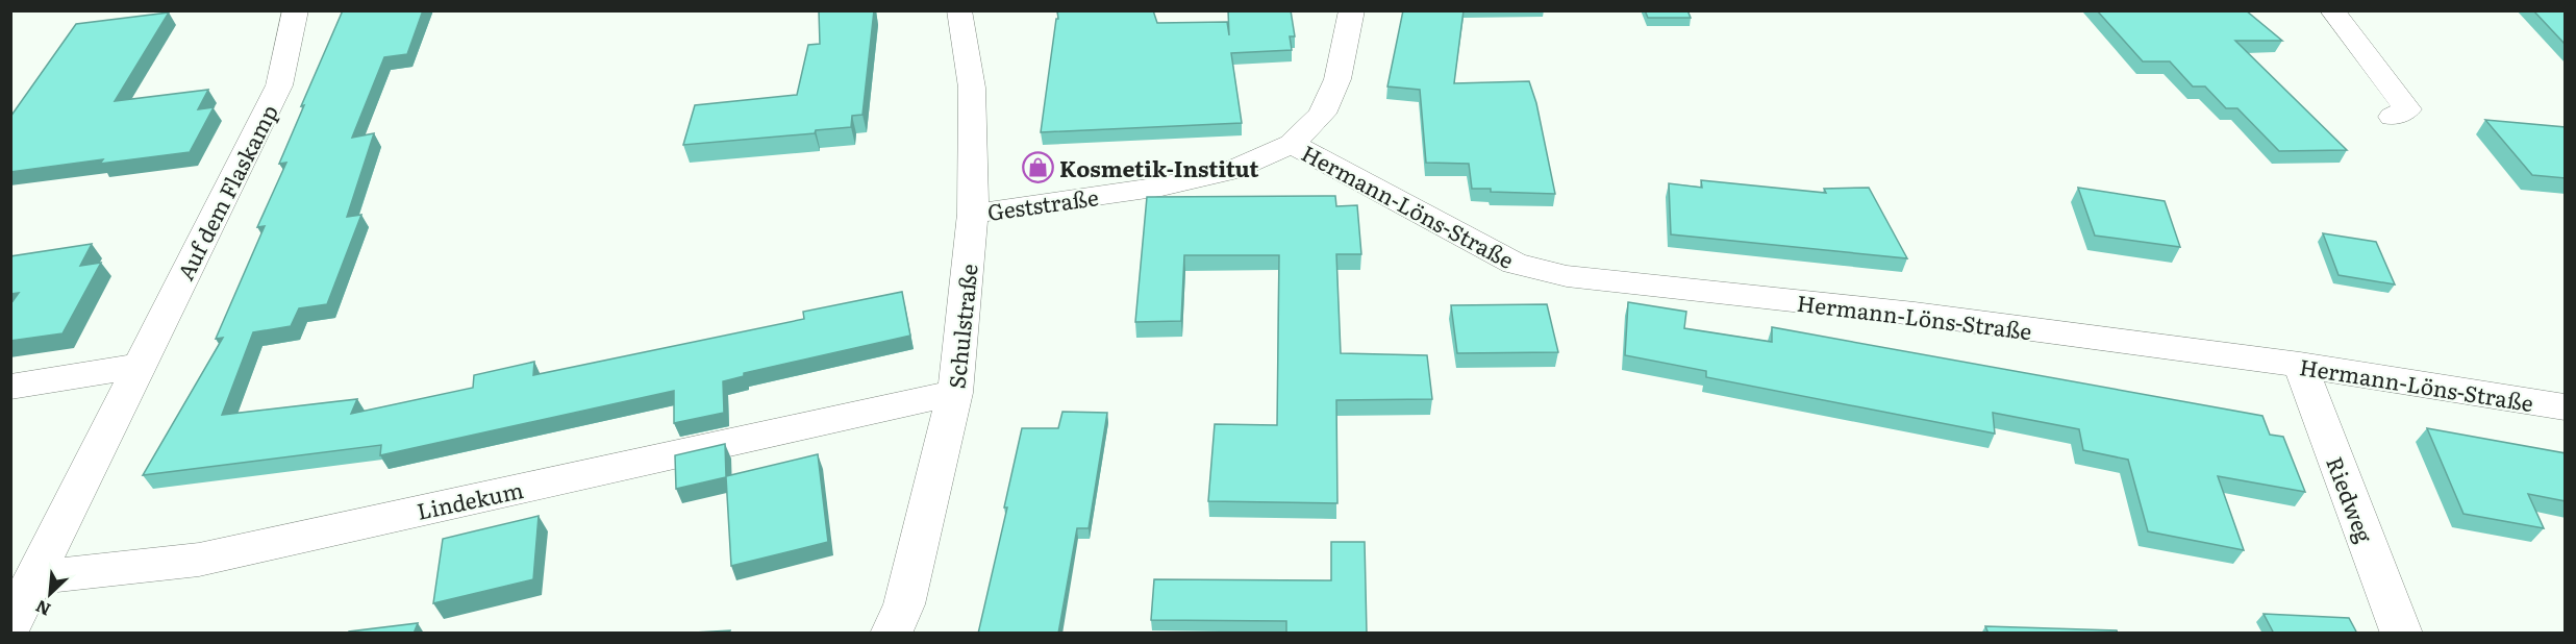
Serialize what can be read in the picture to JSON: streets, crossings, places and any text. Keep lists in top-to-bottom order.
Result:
{
  "streets": {
    "street": [
      "Auf dem Flaskamp",
      "Geststraße",
      "Hermann-Löns-Straße",
      "Schulstraße",
      "Lindekum",
      "Riedweg"
    ]
  },
  "crossings": [
    ["Auf dem Flaskamp", "Lindekum"],
    ["Geststraße", "Hermann-Löns-Straße"],
    ["Geststraße", "Schulstraße"],
    ["Hermann-Löns-Straße", "Riedweg"],
    ["Schulstraße", "Lindekum"]
  ],
  "places": {
    "shop": ["Kosmetik-Institut"]
  },
  "north": "bottom left"
}
